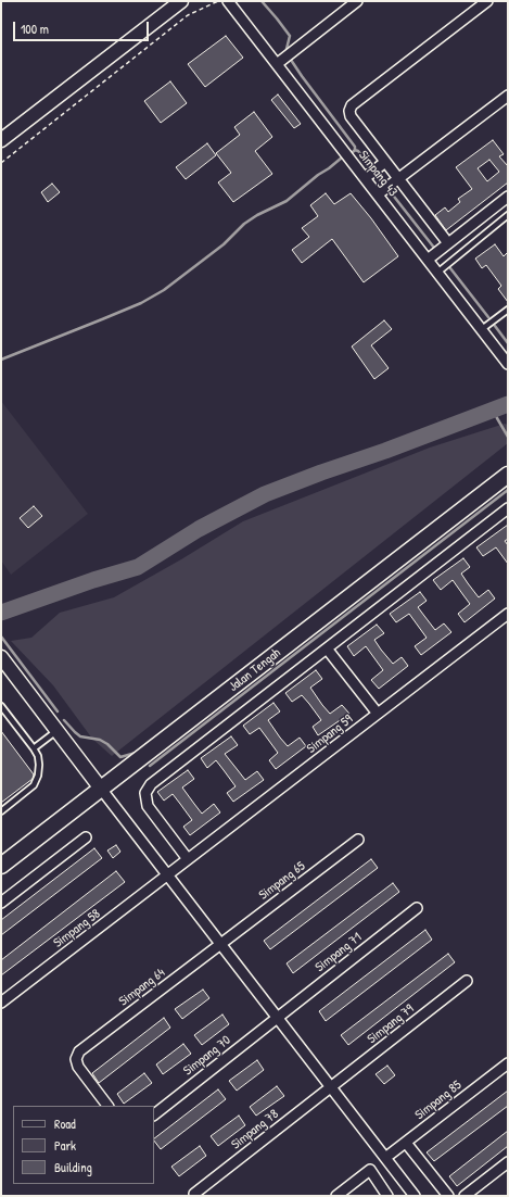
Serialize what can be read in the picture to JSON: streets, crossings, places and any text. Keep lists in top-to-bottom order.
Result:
{
  "streets": {
    "main road": ["Jalan Tengah"],
    "street": [
      "Simpang 43",
      "Simpang 59",
      "Simpang 65",
      "Simpang 58",
      "Simpang 71",
      "Simpang 64",
      "Simpang 79",
      "Simpang 70",
      "Simpang 85",
      "Simpang 78"
    ]
  },
  "crossings": [
    ["Simpang 59", "Simpang 58"],
    ["Simpang 65", "Simpang 64"],
    ["Simpang 71", "Simpang 70"],
    ["Simpang 79", "Simpang 78"]
  ],
  "legend": ["Road", "Park", "Building"],
  "scale_bar": "100 m"
}
